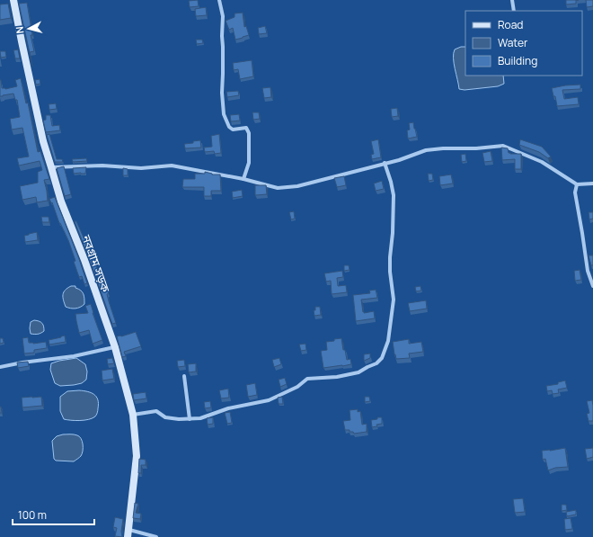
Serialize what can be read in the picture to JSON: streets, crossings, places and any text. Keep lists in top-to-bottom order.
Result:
{
  "streets": {
    "main road": ["নবগ্রাম সড়ক"]
  },
  "legend": ["Road", "Water", "Building"],
  "scale_bar": "100 m",
  "north": "left"
}
